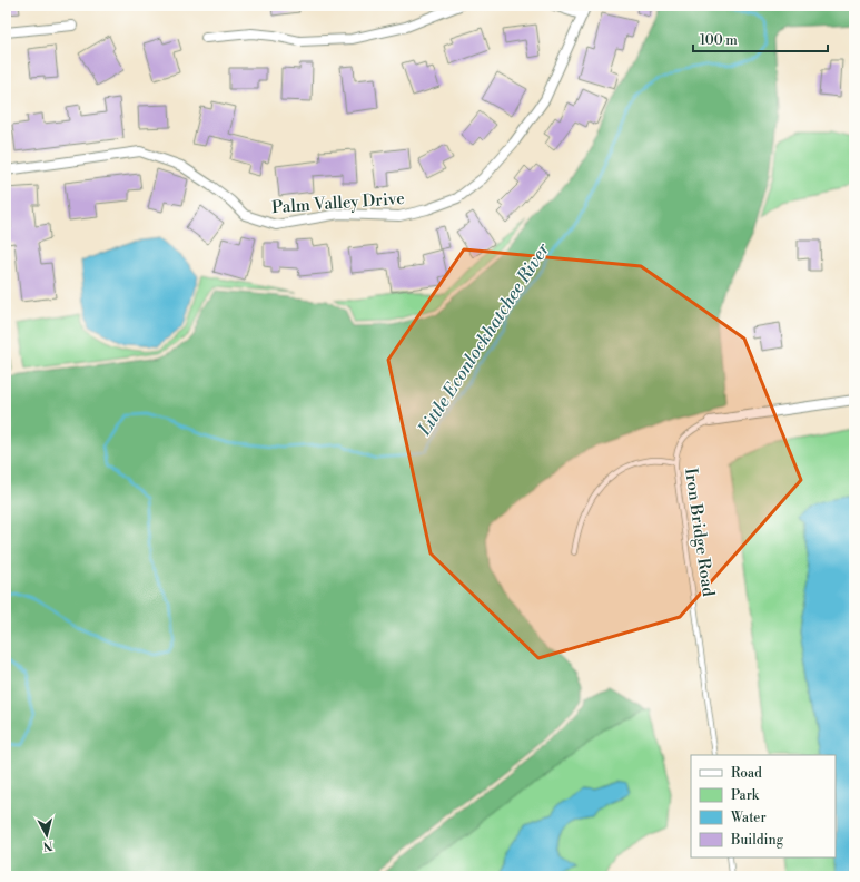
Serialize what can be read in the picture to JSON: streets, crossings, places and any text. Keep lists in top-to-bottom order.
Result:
{
  "streets": {
    "street": ["Palm Valley Drive", "Iron Bridge Road"]
  },
  "water": ["Little Econlockhatchee River"],
  "legend": [
    "Road",
    "Park",
    "Water",
    "Building"
  ],
  "scale_bar": "100 m",
  "north": "bottom"
}
